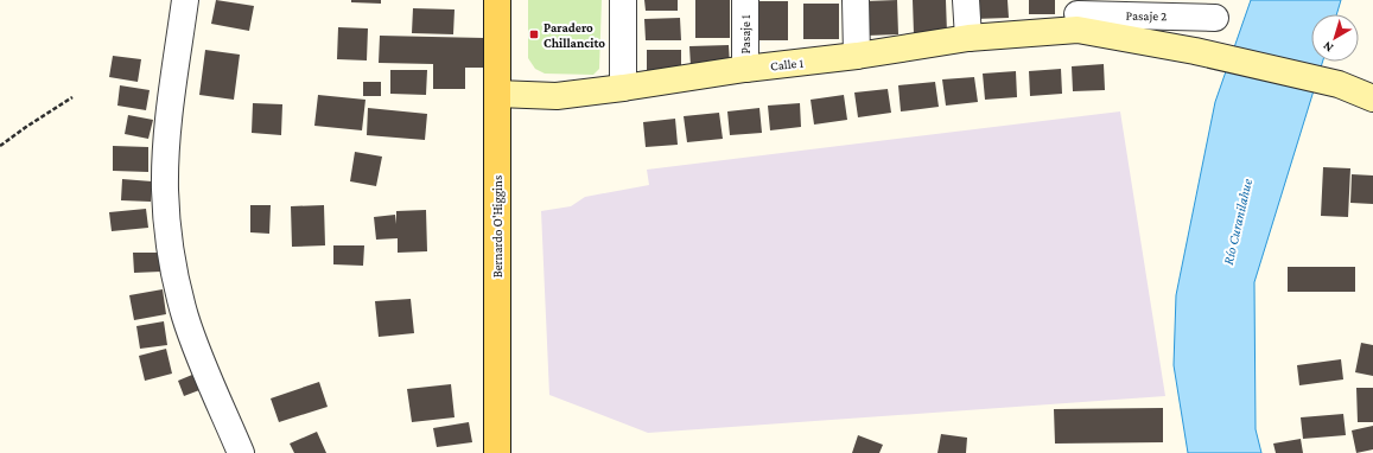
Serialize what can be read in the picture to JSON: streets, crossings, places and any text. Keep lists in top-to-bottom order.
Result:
{
  "streets": {
    "main road": ["Bernardo O'Higgins"],
    "street": ["Pasaje 2", "Pasaje 1", "Calle 1"]
  },
  "crossings": [
    ["Pasaje 2", "Calle 1"],
    ["Pasaje 1", "Calle 1"],
    ["Calle 1", "Bernardo O'Higgins"]
  ],
  "water": ["Río Curanilahue"],
  "places": {
    "transit": ["Paradero Chillancito"]
  },
  "north": "bottom left"
}
